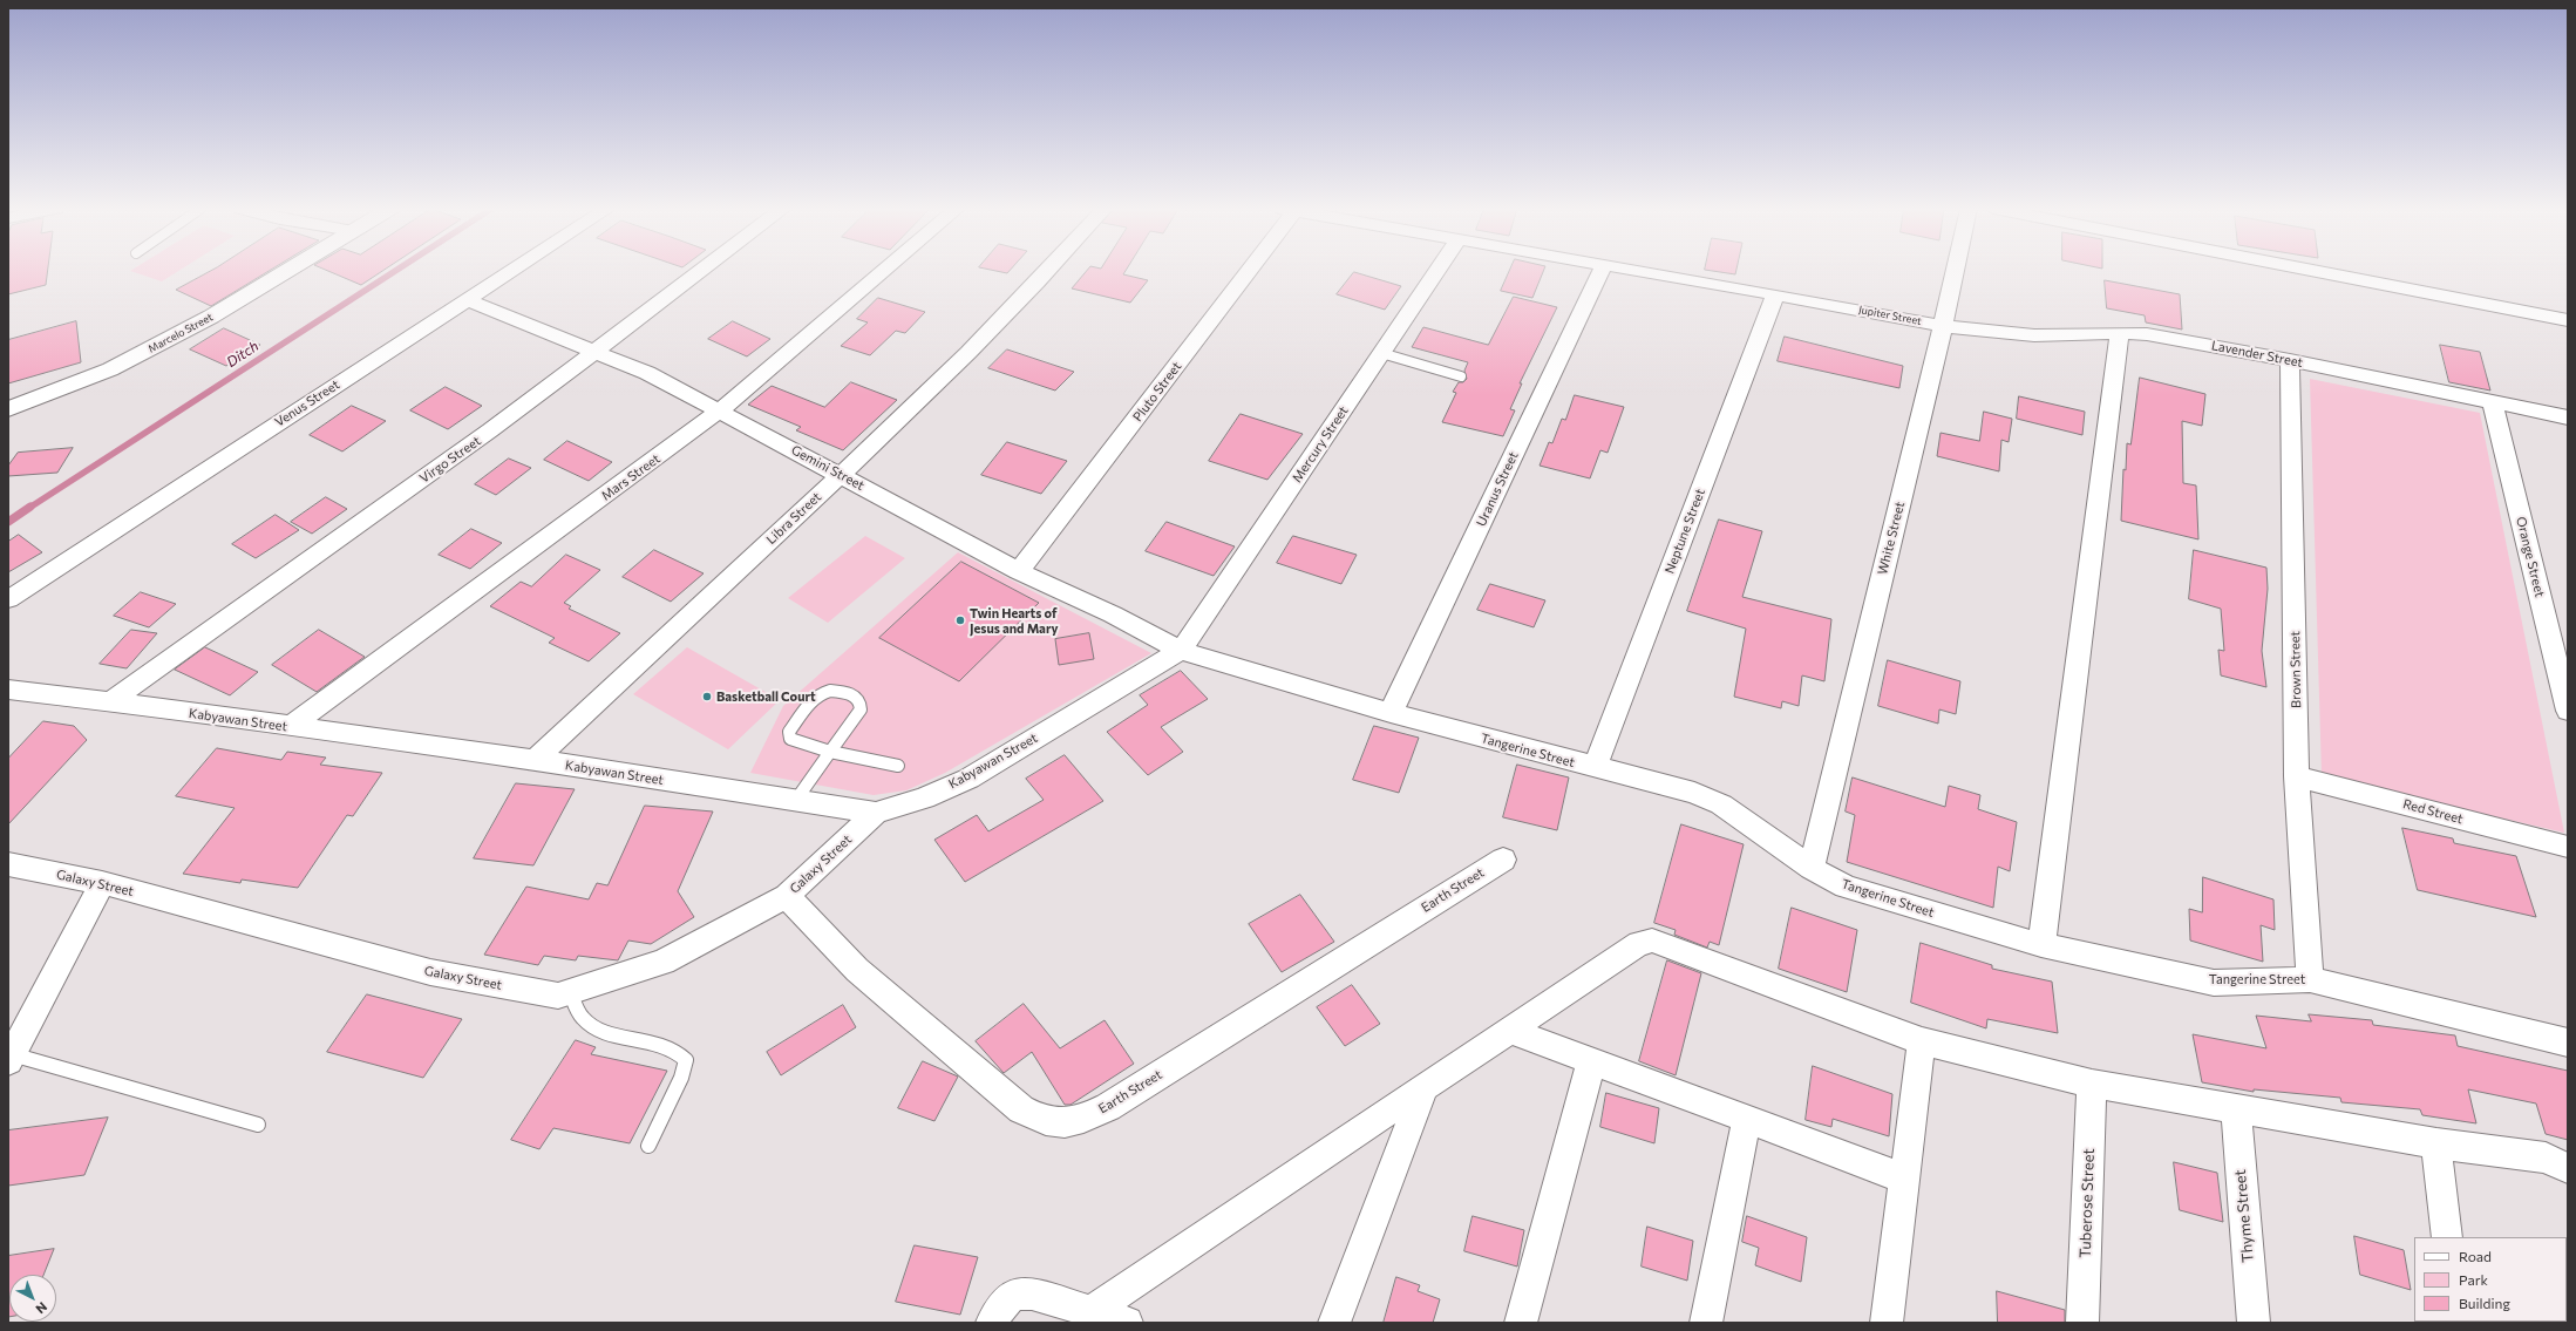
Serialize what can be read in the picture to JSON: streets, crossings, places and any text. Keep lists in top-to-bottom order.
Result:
{
  "streets": {
    "street": [
      "Jupiter Street",
      "Marcelo Street",
      "Lavender Street",
      "Pluto Street",
      "Venus Street",
      "Mercury Street",
      "Virgo Street",
      "Gemini Street",
      "Mars Street",
      "Uranus Street",
      "Libra Street",
      "Neptune Street",
      "White Street",
      "Orange Street",
      "Brown Street",
      "Kabyawan Street",
      "Tangerine Street",
      "Red Street",
      "Galaxy Street",
      "Earth Street",
      "Tuberose Street",
      "Thyme Street"
    ]
  },
  "crossings": [
    ["Jupiter Street", "Lavender Street"],
    ["Jupiter Street", "Neptune Street"],
    ["Jupiter Street", "White Street"],
    ["Lavender Street", "White Street"],
    ["Lavender Street", "Orange Street"],
    ["Lavender Street", "Brown Street"],
    ["Pluto Street", "Gemini Street"],
    ["Venus Street", "Gemini Street"],
    ["Mercury Street", "Gemini Street"],
    ["Mercury Street", "Kabyawan Street"],
    ["Mercury Street", "Tangerine Street"],
    ["Virgo Street", "Gemini Street"],
    ["Virgo Street", "Kabyawan Street"],
    ["Gemini Street", "Mars Street"],
    ["Gemini Street", "Libra Street"],
    ["Gemini Street", "Kabyawan Street"],
    ["Gemini Street", "Tangerine Street"],
    ["Mars Street", "Kabyawan Street"],
    ["Uranus Street", "Tangerine Street"],
    ["Libra Street", "Kabyawan Street"],
    ["Neptune Street", "Tangerine Street"],
    ["White Street", "Tangerine Street"],
    ["Brown Street", "Tangerine Street"],
    ["Brown Street", "Red Street"],
    ["Kabyawan Street", "Tangerine Street"],
    ["Kabyawan Street", "Galaxy Street"],
    ["Galaxy Street", "Earth Street"]
  ],
  "water": ["Ditch"],
  "places": ["Twin Hearts of Jesus and Mary", "Basketball Court"],
  "legend": ["Road", "Park", "Building"],
  "north": "bottom right"
}
